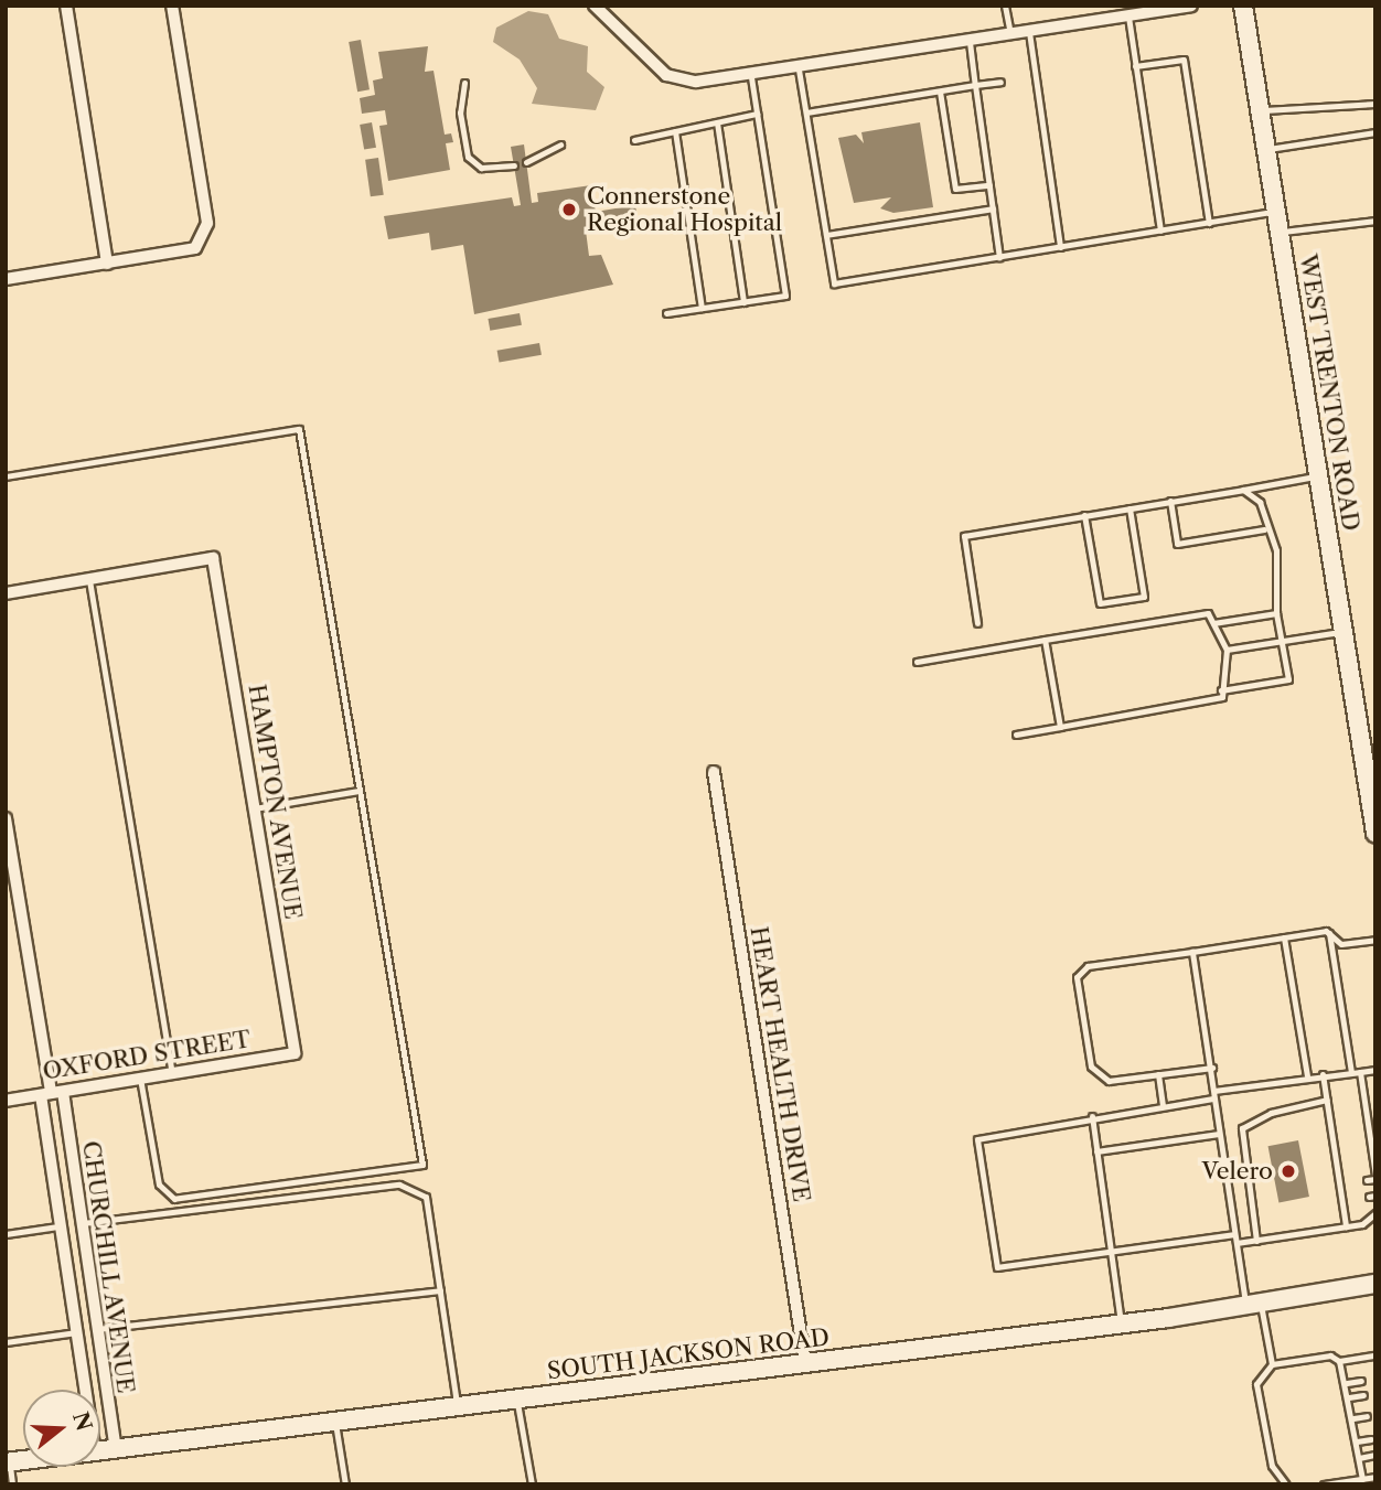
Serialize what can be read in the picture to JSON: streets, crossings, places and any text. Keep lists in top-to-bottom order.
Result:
{
  "streets": {
    "main road": ["WEST TRENTON ROAD", "SOUTH JACKSON ROAD"],
    "street": [
      "HAMPTON AVENUE",
      "OXFORD STREET",
      "HEART HEALTH DRIVE",
      "CHURCHILL AVENUE"
    ]
  },
  "crossings": [
    ["HAMPTON AVENUE", "OXFORD STREET"],
    ["OXFORD STREET", "CHURCHILL AVENUE"],
    ["HEART HEALTH DRIVE", "SOUTH JACKSON ROAD"],
    ["CHURCHILL AVENUE", "SOUTH JACKSON ROAD"]
  ],
  "places": ["Connerstone Regional Hospital", "Velero"],
  "north": "right"
}
